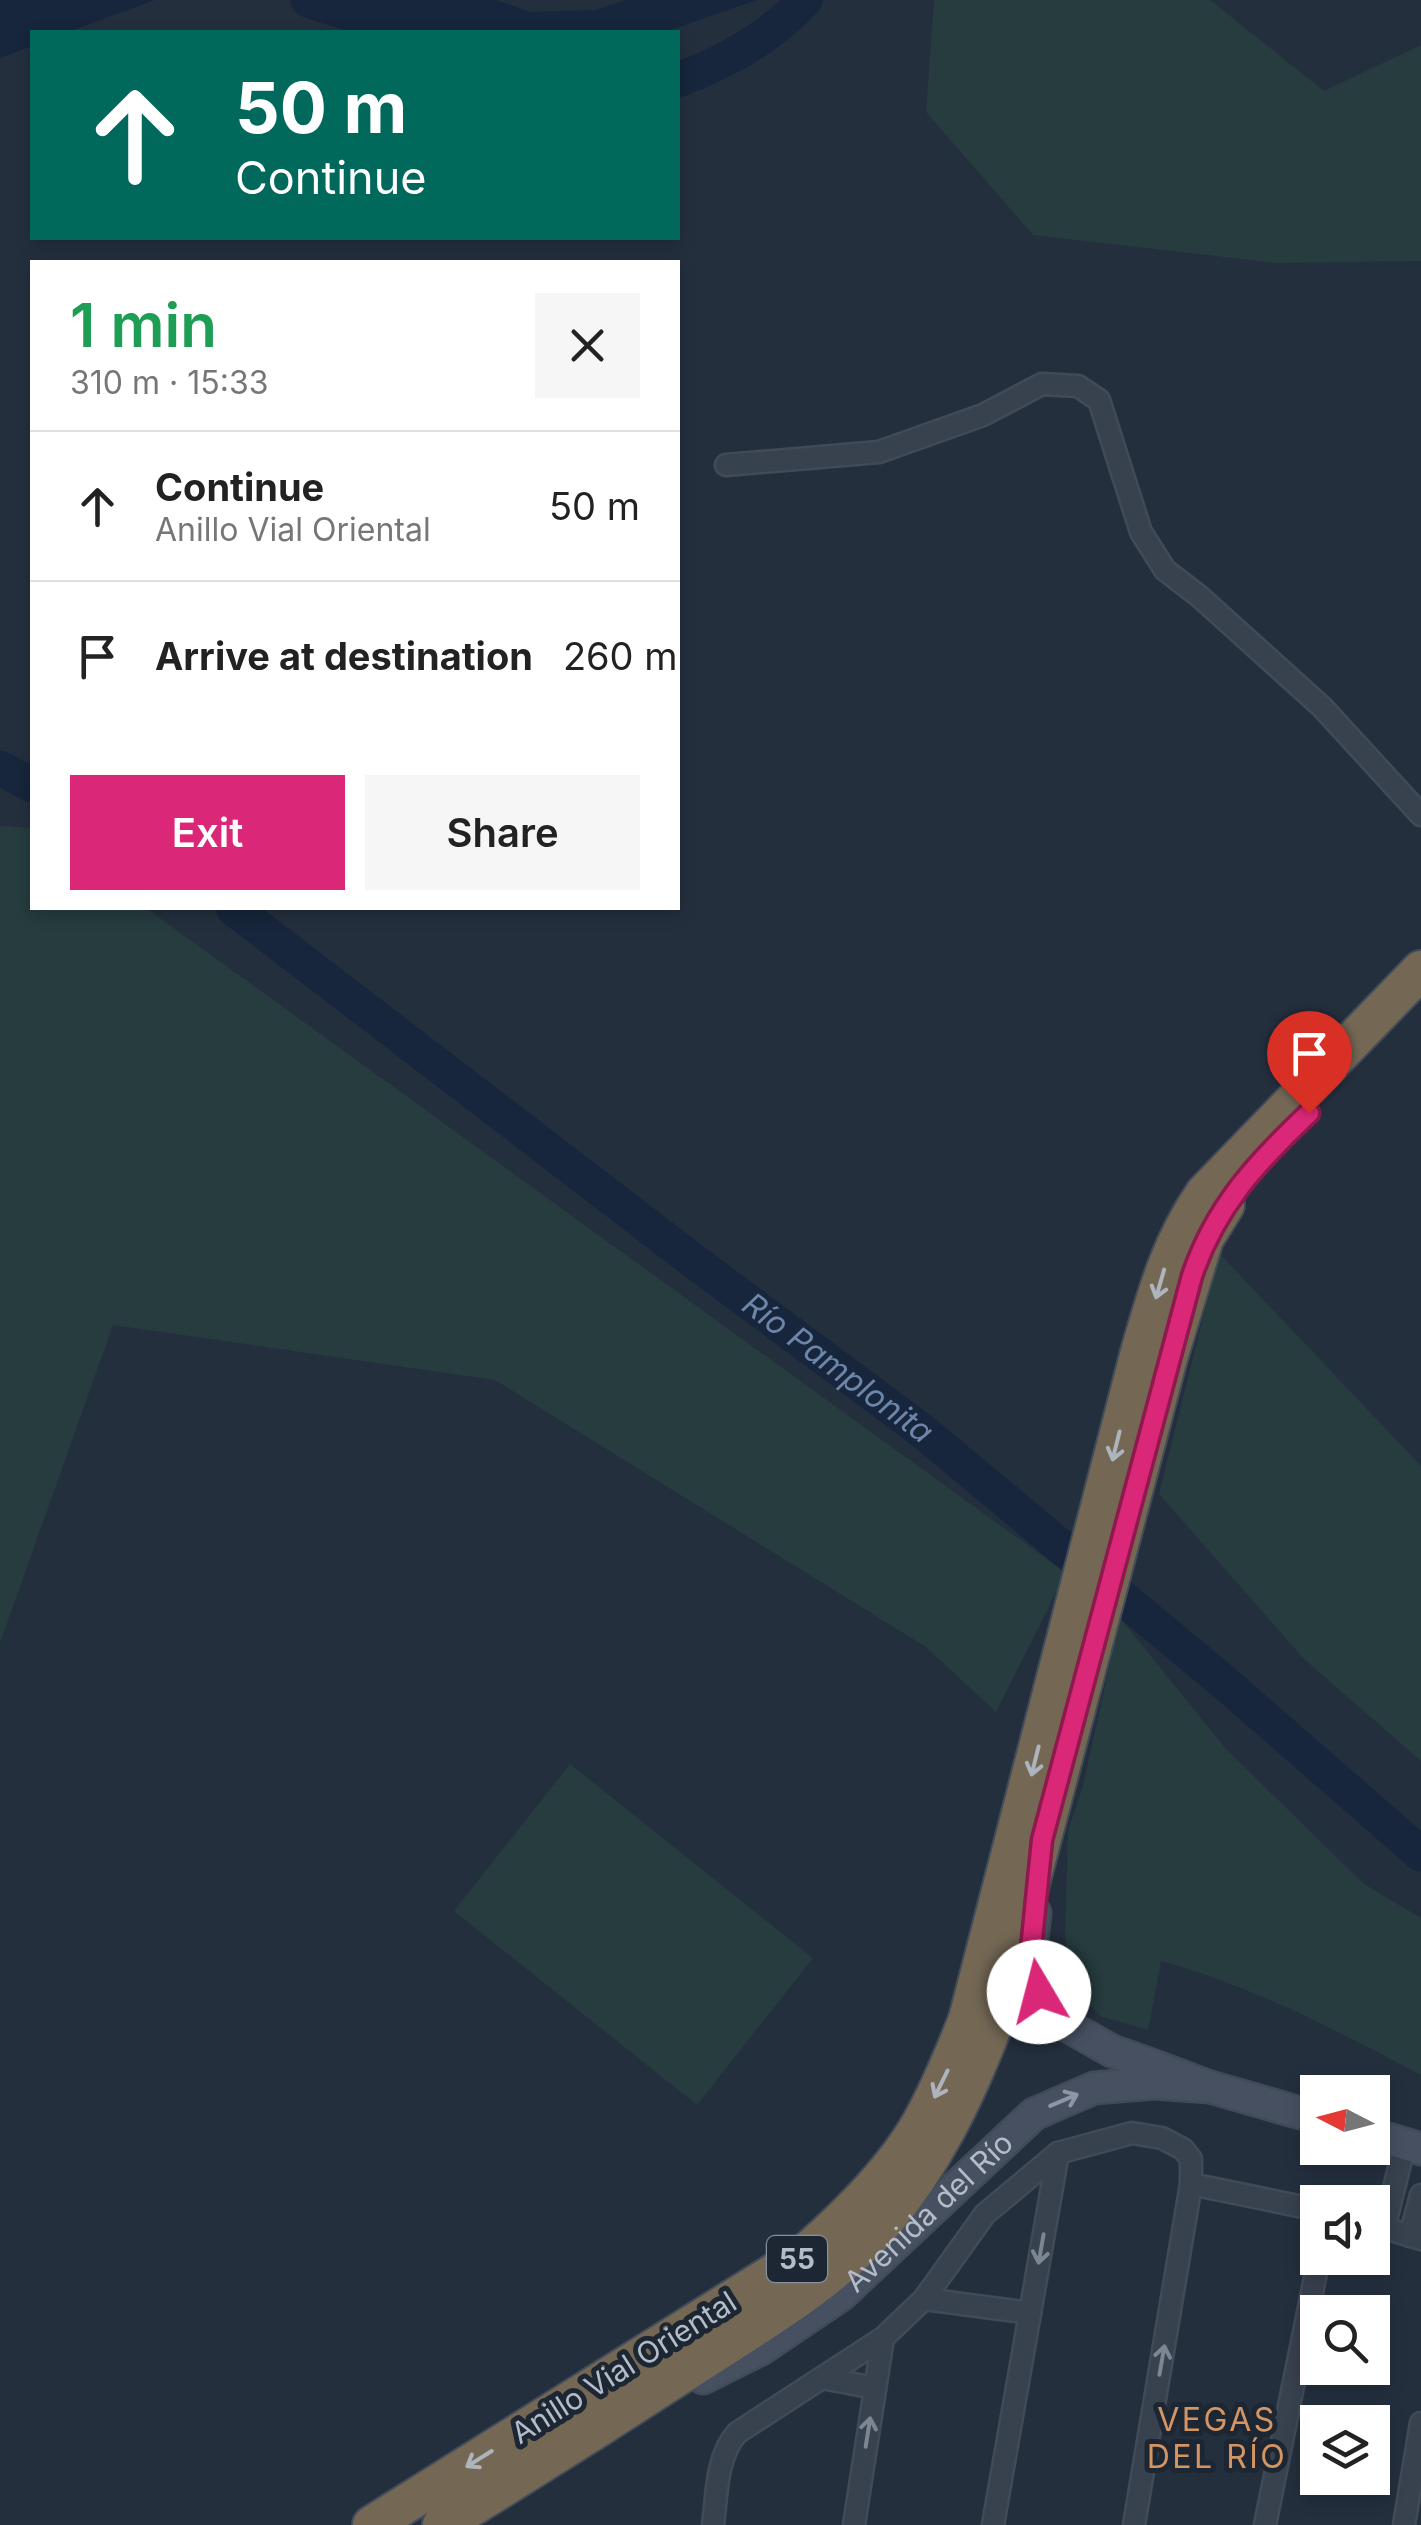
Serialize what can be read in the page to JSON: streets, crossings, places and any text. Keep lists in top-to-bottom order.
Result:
{
  "streets": {
    "highway": ["55", "Anillo Vial Oriental"],
    "main road": ["Avenida del Río"]
  },
  "crossings": [
    ["Avenida del Río", "Anillo Vial Oriental"]
  ],
  "one_way": ["Avenida del Río"],
  "districts": ["VEGAS DEL RÍO"],
  "water": ["Río Pamplonita"],
  "north": "left",
  "page": {
    "turn": ["50 m", "Continue"],
    "heading": ["1 min", "310 m · 15:33"],
    "list": [
      {
        "name": "Continue",
        "note": "Anillo Vial Oriental",
        "value": "50 m"
      },
      {
        "name": "Arrive at destination",
        "value": "260 m"
      }
    ],
    "buttons": ["Exit", "Share"]
  }
}
